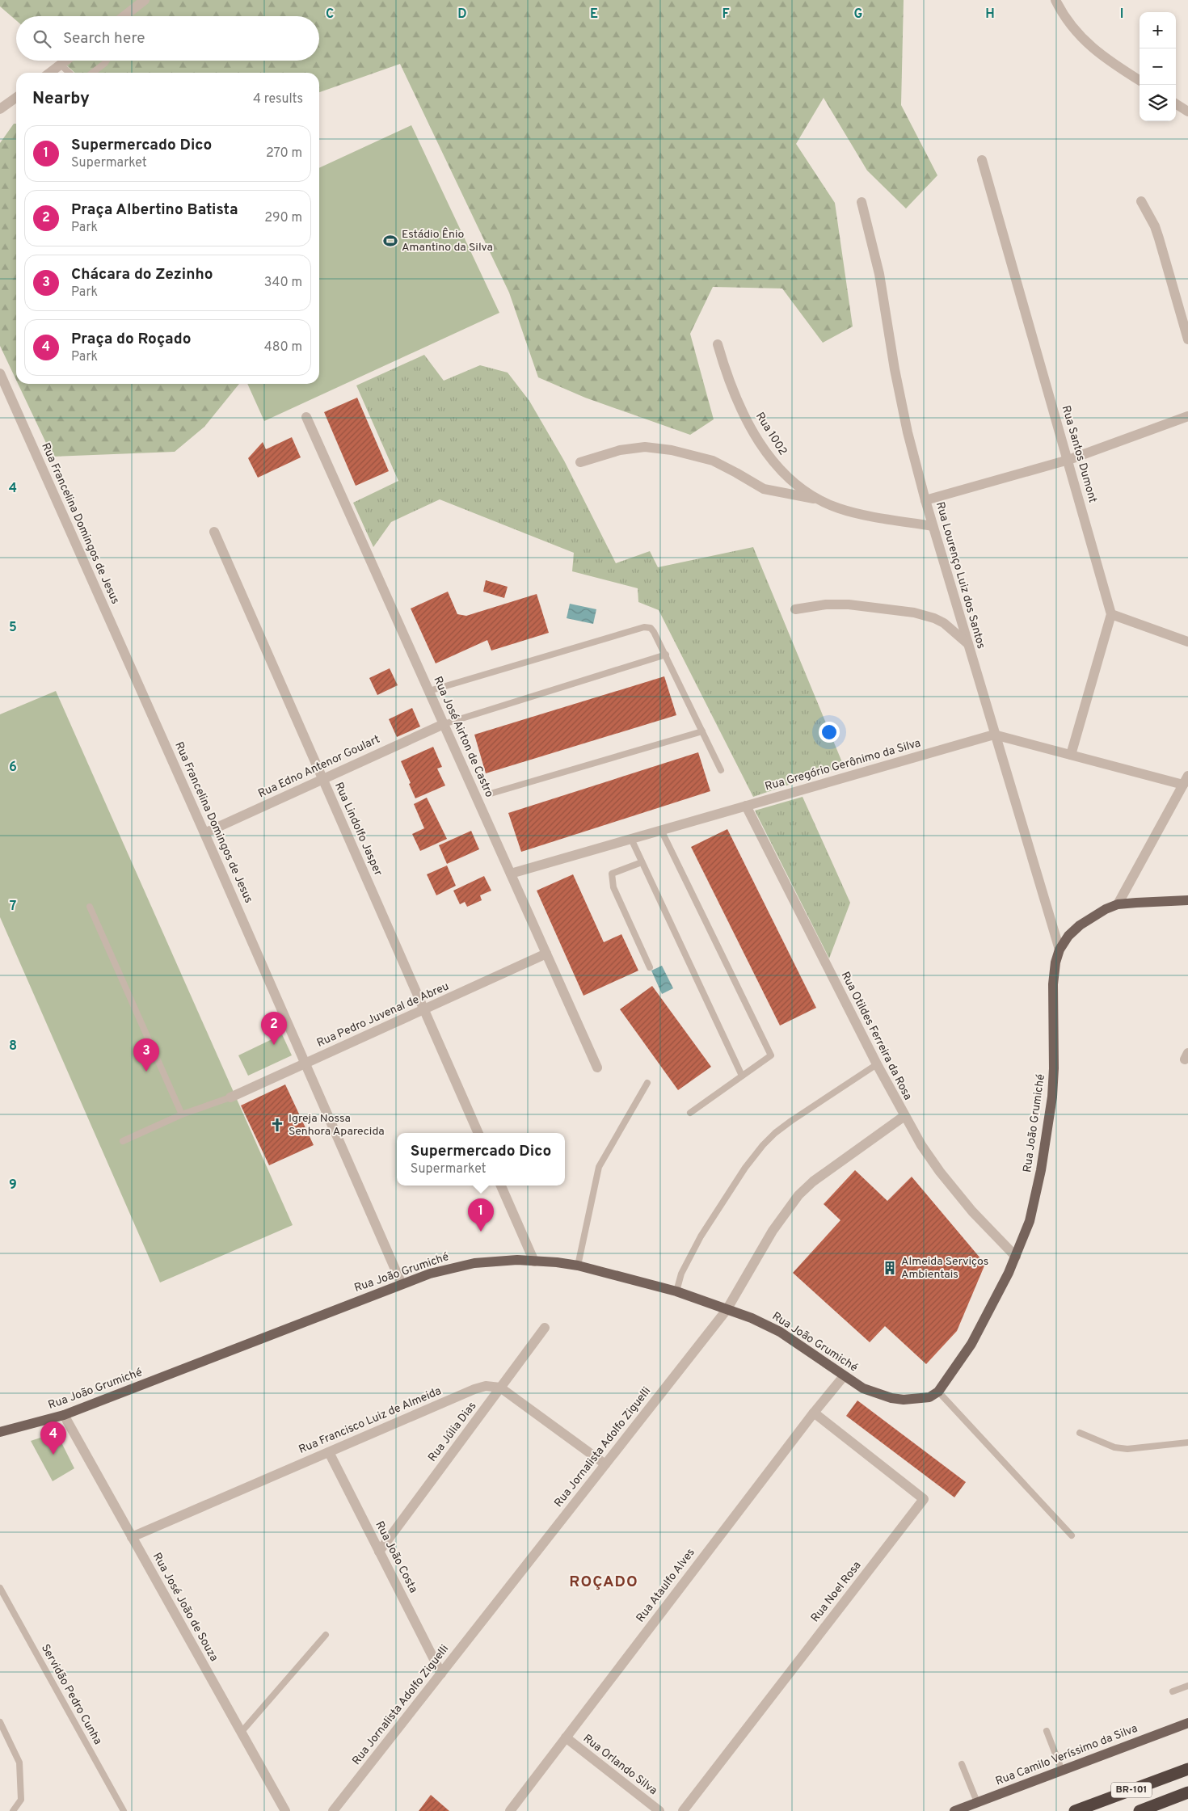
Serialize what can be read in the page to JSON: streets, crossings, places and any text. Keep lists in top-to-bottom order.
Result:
{
  "streets": {
    "highway": ["BR-101"],
    "main road": ["Rua João Grumiché", "Rua Camilo Veríssimo da Silva"],
    "street": [
      "Rua 1002",
      "Rua Santos Dumont",
      "Rua Francelina Domingos de Jesus",
      "Rua Lourenço Luiz dos Santos",
      "Rua José Airton de Castro",
      "Rua Gregório Gerônimo da Silva",
      "Rua Edno Antenor Goulart",
      "Rua Lindolfo Jasper",
      "Rua Pedro Juvenal de Abreu",
      "Rua Otildes Ferreira da Rosa",
      "Rua Francisco Luiz de Almeida",
      "Rua Júlia Dias",
      "Rua Jornalista Adolfo Ziguelli",
      "Rua João Costa",
      "Rua Ataulfo Alves",
      "Rua Noel Rosa",
      "Rua José João de Souza",
      "Rua Orlando Silva"
    ],
    "lane": ["Servidão Pedro Cunha"]
  },
  "crossings": [
    ["Rua 1002", "Rua Lourenço Luiz dos Santos"],
    ["Rua Francelina Domingos de Jesus", "Rua Edno Antenor Goulart"],
    ["Rua Francelina Domingos de Jesus", "Rua Pedro Juvenal de Abreu"],
    ["Rua Francelina Domingos de Jesus", "Rua João Grumiché"],
    ["Rua Lourenço Luiz dos Santos", "Rua Gregório Gerônimo da Silva"],
    ["Rua Lourenço Luiz dos Santos", "Rua João Grumiché"],
    ["Rua José Airton de Castro", "Rua Gregório Gerônimo da Silva"],
    ["Rua José Airton de Castro", "Rua Edno Antenor Goulart"],
    ["Rua José Airton de Castro", "Rua Pedro Juvenal de Abreu"],
    ["Rua Gregório Gerônimo da Silva", "Rua Otildes Ferreira da Rosa"],
    ["Rua Edno Antenor Goulart", "Rua Lindolfo Jasper"],
    ["Rua Lindolfo Jasper", "Rua Pedro Juvenal de Abreu"],
    ["Rua Otildes Ferreira da Rosa", "Rua João Grumiché"],
    ["Rua Otildes Ferreira da Rosa", "Rua Jornalista Adolfo Ziguelli"],
    ["Rua João Grumiché", "Rua Jornalista Adolfo Ziguelli"],
    ["Rua João Grumiché", "Rua Ataulfo Alves"],
    ["Rua João Grumiché", "Rua José João de Souza"],
    ["Rua Francisco Luiz de Almeida", "Rua Júlia Dias"],
    ["Rua Francisco Luiz de Almeida", "Rua João Costa"],
    ["Rua Francisco Luiz de Almeida", "Rua José João de Souza"],
    ["Rua Júlia Dias", "Rua João Costa"],
    ["Rua Jornalista Adolfo Ziguelli", "Rua João Costa"],
    ["Rua Ataulfo Alves", "Rua Noel Rosa"],
    ["Rua Ataulfo Alves", "Rua Orlando Silva"]
  ],
  "districts": ["ROÇADO"],
  "places": {
    "sports": ["Estádio Ênio Amantino da Silva"],
    "church": ["Igreja Nossa Senhora Aparecida"],
    "building": ["Almeida Serviços Ambientais"]
  },
  "page": {
    "map_buttons": ["+", "−"],
    "search": "Search here",
    "heading": ["Nearby", "4 results"],
    "list": [
      {
        "mark": "1",
        "name": "Supermercado Dico",
        "note": "Supermarket",
        "value": "270 m"
      },
      {
        "mark": "2",
        "name": "Praça Albertino Batista",
        "note": "Park",
        "value": "290 m"
      },
      {
        "mark": "3",
        "name": "Chácara do Zezinho",
        "note": "Park",
        "value": "340 m"
      },
      {
        "mark": "4",
        "name": "Praça do Roçado",
        "note": "Park",
        "value": "480 m"
      }
    ],
    "pins": [
      "2",
      "3",
      "1",
      "4"
    ],
    "popup": ["Supermercado Dico", "Supermarket"]
  },
  "grid": {
    "columns": [
      "C",
      "D",
      "E",
      "F",
      "G",
      "H",
      "I"
    ],
    "rows": [
      "4",
      "5",
      "6",
      "7",
      "8",
      "9"
    ]
  }
}
